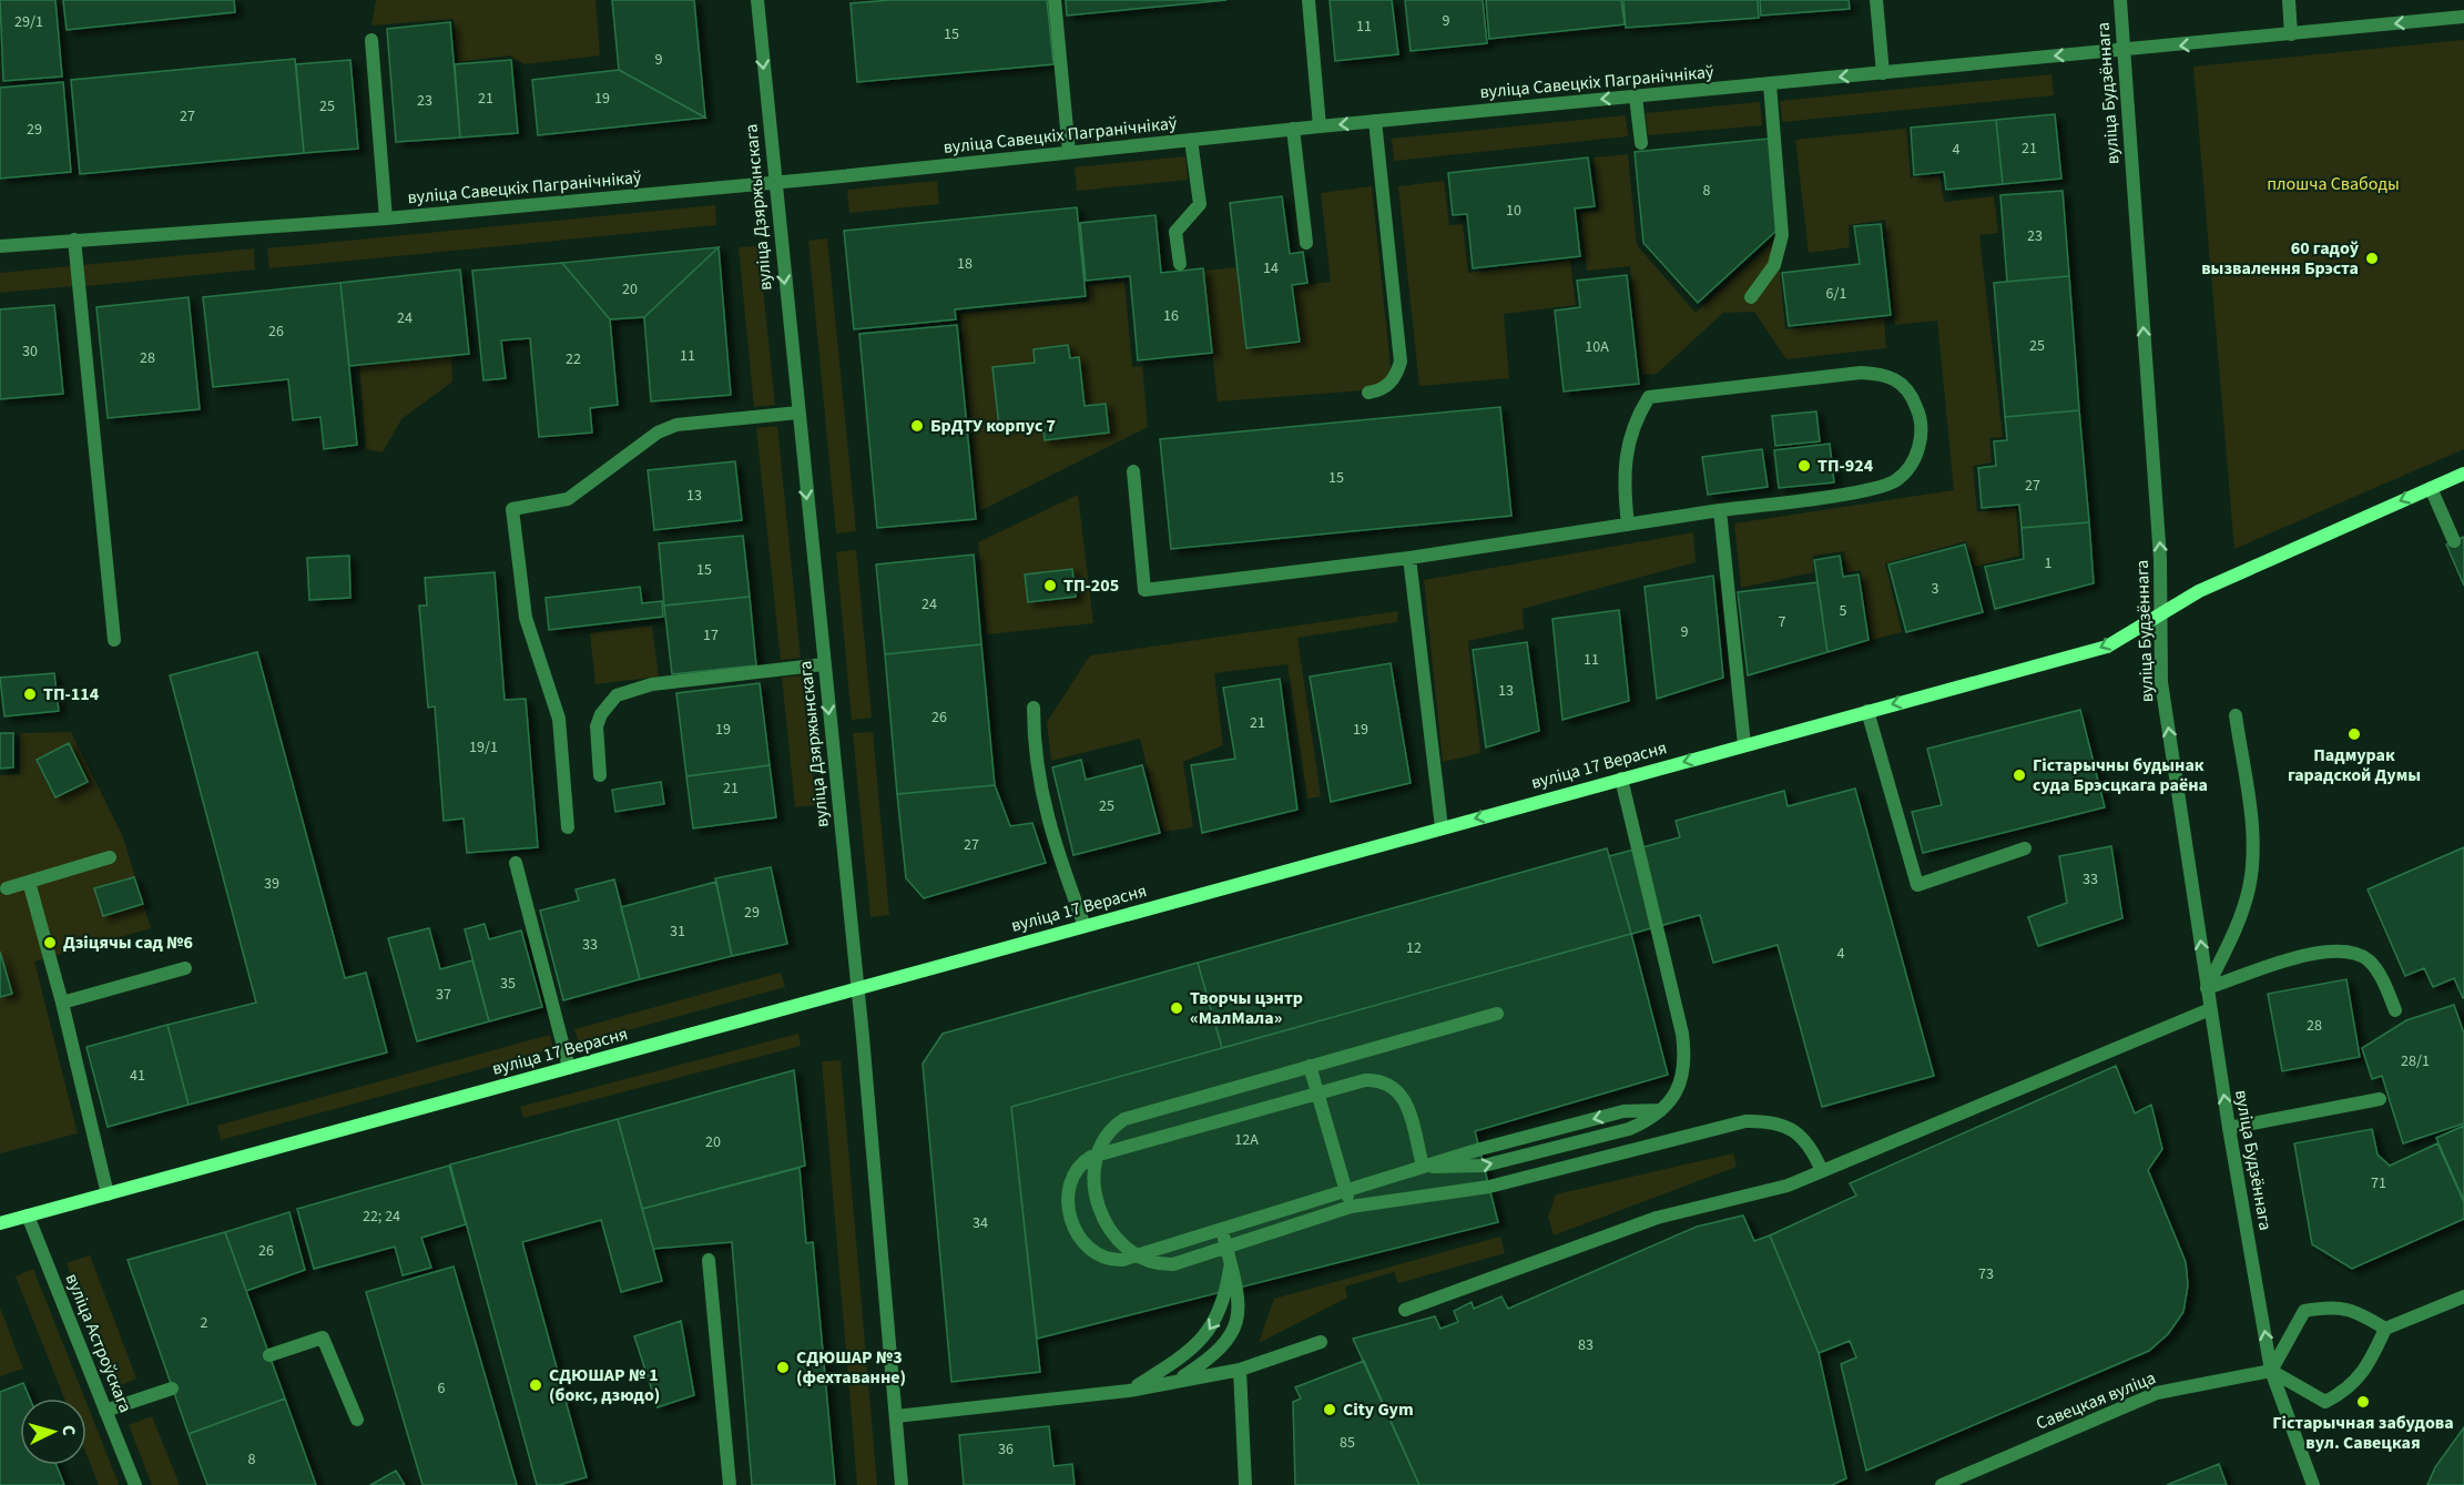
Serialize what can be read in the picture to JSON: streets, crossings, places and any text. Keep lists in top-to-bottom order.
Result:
{
  "streets": {
    "main road": ["вуліца 17 Верасня"],
    "street": [
      "вуліца Савецкіх Пагранічнікаў",
      "вуліца Будзённага",
      "вуліца Дзяржынскага",
      "вуліца Астроўскага",
      "Савецкая вуліца"
    ]
  },
  "crossings": [
    ["вуліца Савецкіх Пагранічнікаў", "вуліца Будзённага"],
    ["вуліца Савецкіх Пагранічнікаў", "вуліца Дзяржынскага"],
    ["вуліца Будзённага", "вуліца 17 Верасня"],
    ["вуліца Будзённага", "Савецкая вуліца"],
    ["вуліца Дзяржынскага", "вуліца 17 Верасня"],
    ["вуліца 17 Верасня", "вуліца Астроўскага"]
  ],
  "one_way": ["вуліца Будзённага", "вуліца Дзяржынскага"],
  "parks": ["плошча Свабоды"],
  "places": [
    "60 гадоў вызвалення Брэста",
    "БрДТУ корпус 7",
    "ТП-924",
    "ТП-205",
    "ТП-114",
    "Падмурак гарадской Думы",
    "Гістарычны будынак суда Брэсцкага раёна",
    "Дзіцячы сад №6",
    "Творчы цэнтр «МалМала»",
    "СДЮШАР №3 (фехтаванне)",
    "СДЮШАР № 1 (бокс, дзюдо)",
    "Гістарычная забудова вул. Савецкая",
    "City Gym"
  ],
  "house_numbers": [
    "9",
    "29/1",
    "11",
    "15",
    "9",
    "21",
    "19",
    "23",
    "25",
    "27",
    "29",
    "21",
    "4",
    "8",
    "10",
    "23",
    "18",
    "14",
    "20",
    "6/1",
    "16",
    "24",
    "26",
    "25",
    "10А",
    "30",
    "11",
    "28",
    "22",
    "15",
    "27",
    "13",
    "1",
    "15",
    "3",
    "24",
    "5",
    "7",
    "9",
    "17",
    "11",
    "13",
    "26",
    "21",
    "19",
    "19",
    "19/1",
    "21",
    "25",
    "27",
    "33",
    "39",
    "29",
    "31",
    "33",
    "12",
    "4",
    "35",
    "37",
    "28",
    "28/1",
    "41",
    "12А",
    "20",
    "71",
    "22; 24",
    "34",
    "26",
    "73",
    "2",
    "83",
    "6",
    "85",
    "36",
    "8"
  ],
  "north": "right"
}
